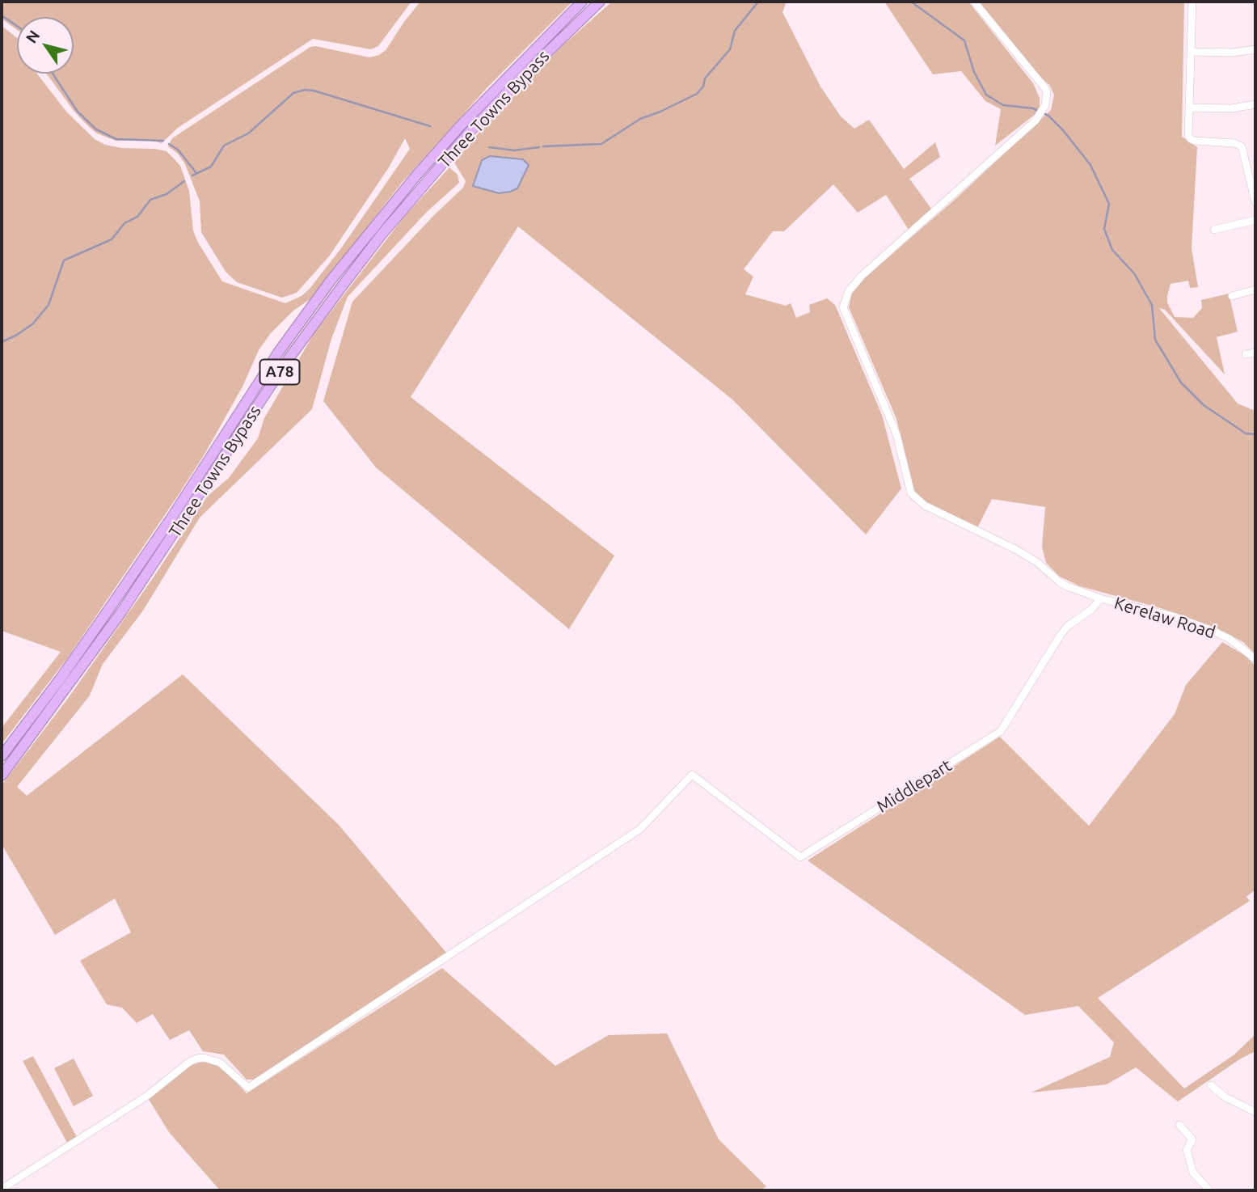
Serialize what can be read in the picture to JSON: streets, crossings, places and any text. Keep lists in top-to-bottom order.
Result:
{
  "streets": {
    "highway": ["Three Towns Bypass", "A78"],
    "street": ["Kerelaw Road", "Middlepart"]
  },
  "crossings": [
    ["Kerelaw Road", "Middlepart"]
  ],
  "north": "top left"
}
